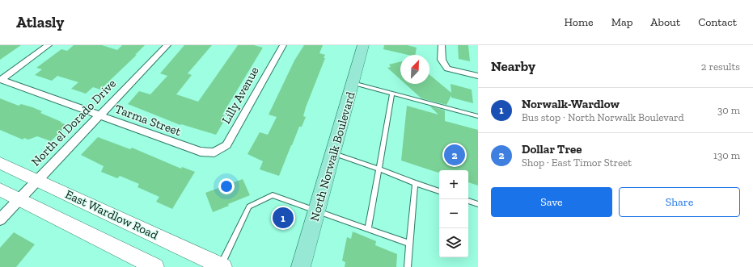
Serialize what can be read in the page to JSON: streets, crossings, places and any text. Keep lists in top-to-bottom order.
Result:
{
  "streets": {
    "main road": ["North Norwalk Boulevard", "East Wardlow Road"],
    "street": ["Lilly Avenue", "Tarma Street", "North el Dorado Drive"]
  },
  "crossings": [
    ["Lilly Avenue", "Tarma Street"],
    ["Tarma Street", "North el Dorado Drive"],
    ["North el Dorado Drive", "East Wardlow Road"]
  ],
  "north": "top right",
  "page": {
    "header": "Atlasly",
    "nav": [
      "Home",
      "Map",
      "About",
      "Contact"
    ],
    "heading": ["Nearby", "2 results"],
    "list": [
      {
        "mark": "1",
        "name": "Norwalk-Wardlow",
        "note": "Bus stop · North Norwalk Boulevard",
        "value": "30 m"
      },
      {
        "mark": "2",
        "name": "Dollar Tree",
        "note": "Shop · East Timor Street",
        "value": "130 m"
      }
    ],
    "pins": ["2", "1"],
    "map_buttons": ["+", "−"],
    "buttons": ["Save", "Share"]
  }
}
